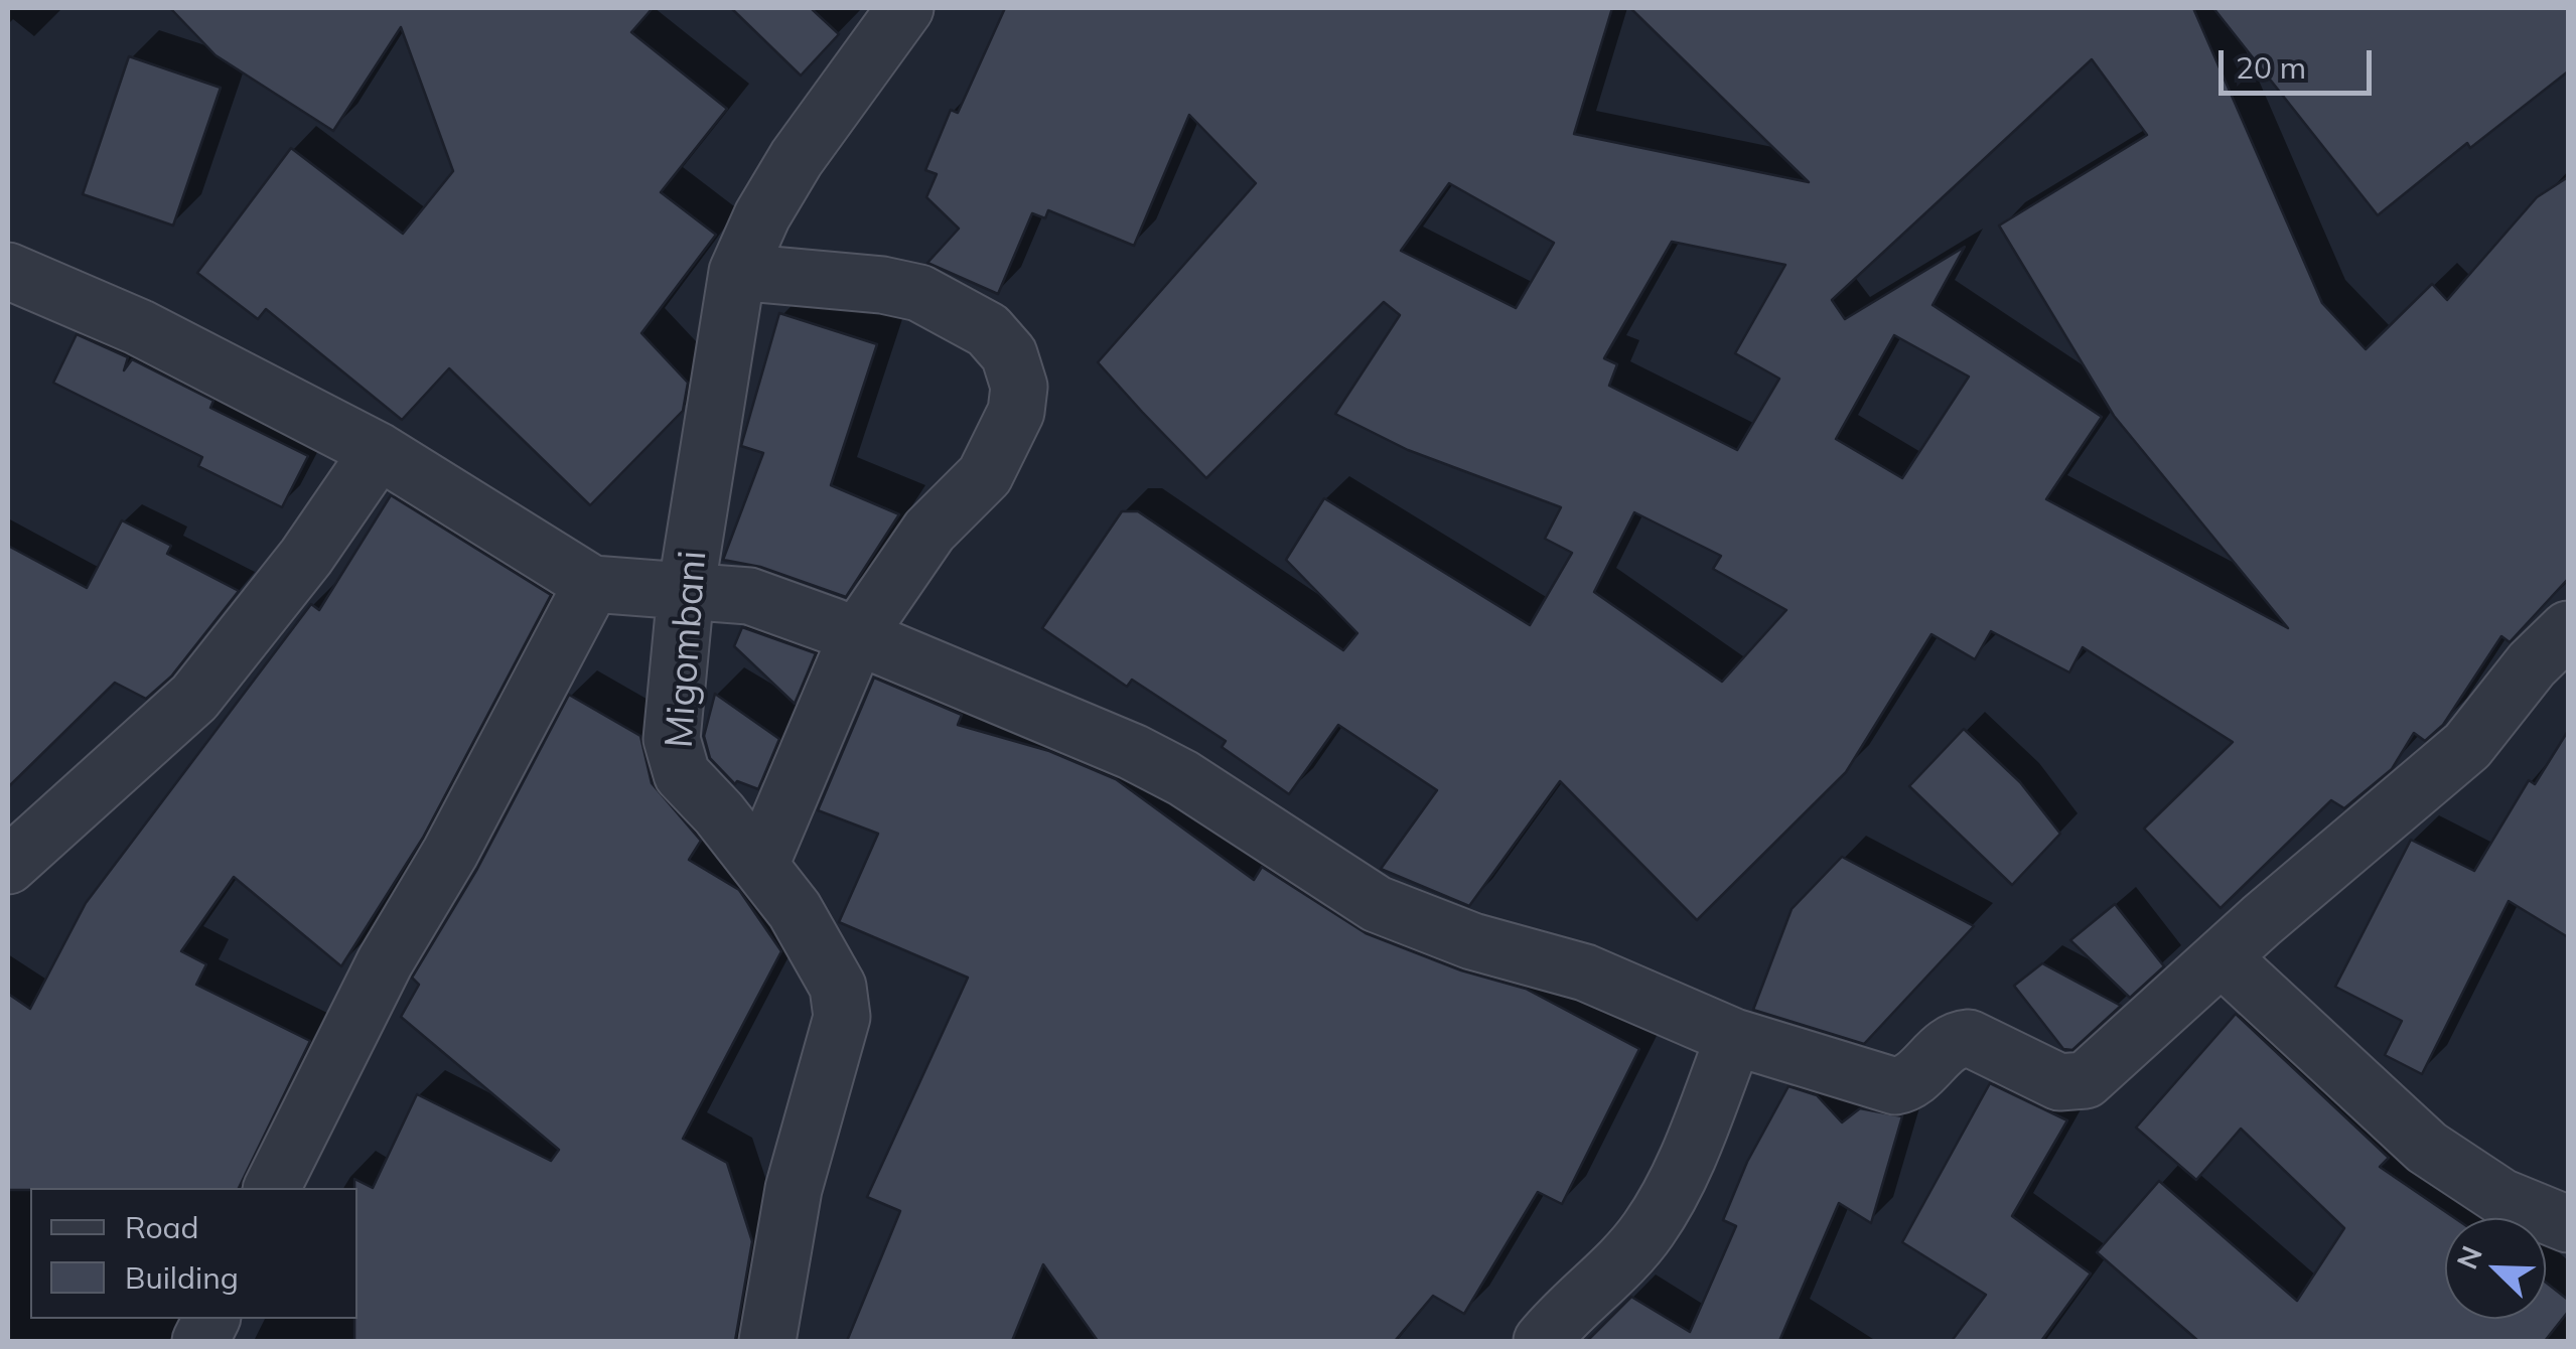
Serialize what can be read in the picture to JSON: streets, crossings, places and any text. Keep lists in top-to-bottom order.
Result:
{
  "streets": {
    "street": ["Migombani"]
  },
  "legend": ["Road", "Building"],
  "scale_bar": "20 m",
  "north": "top left"
}
